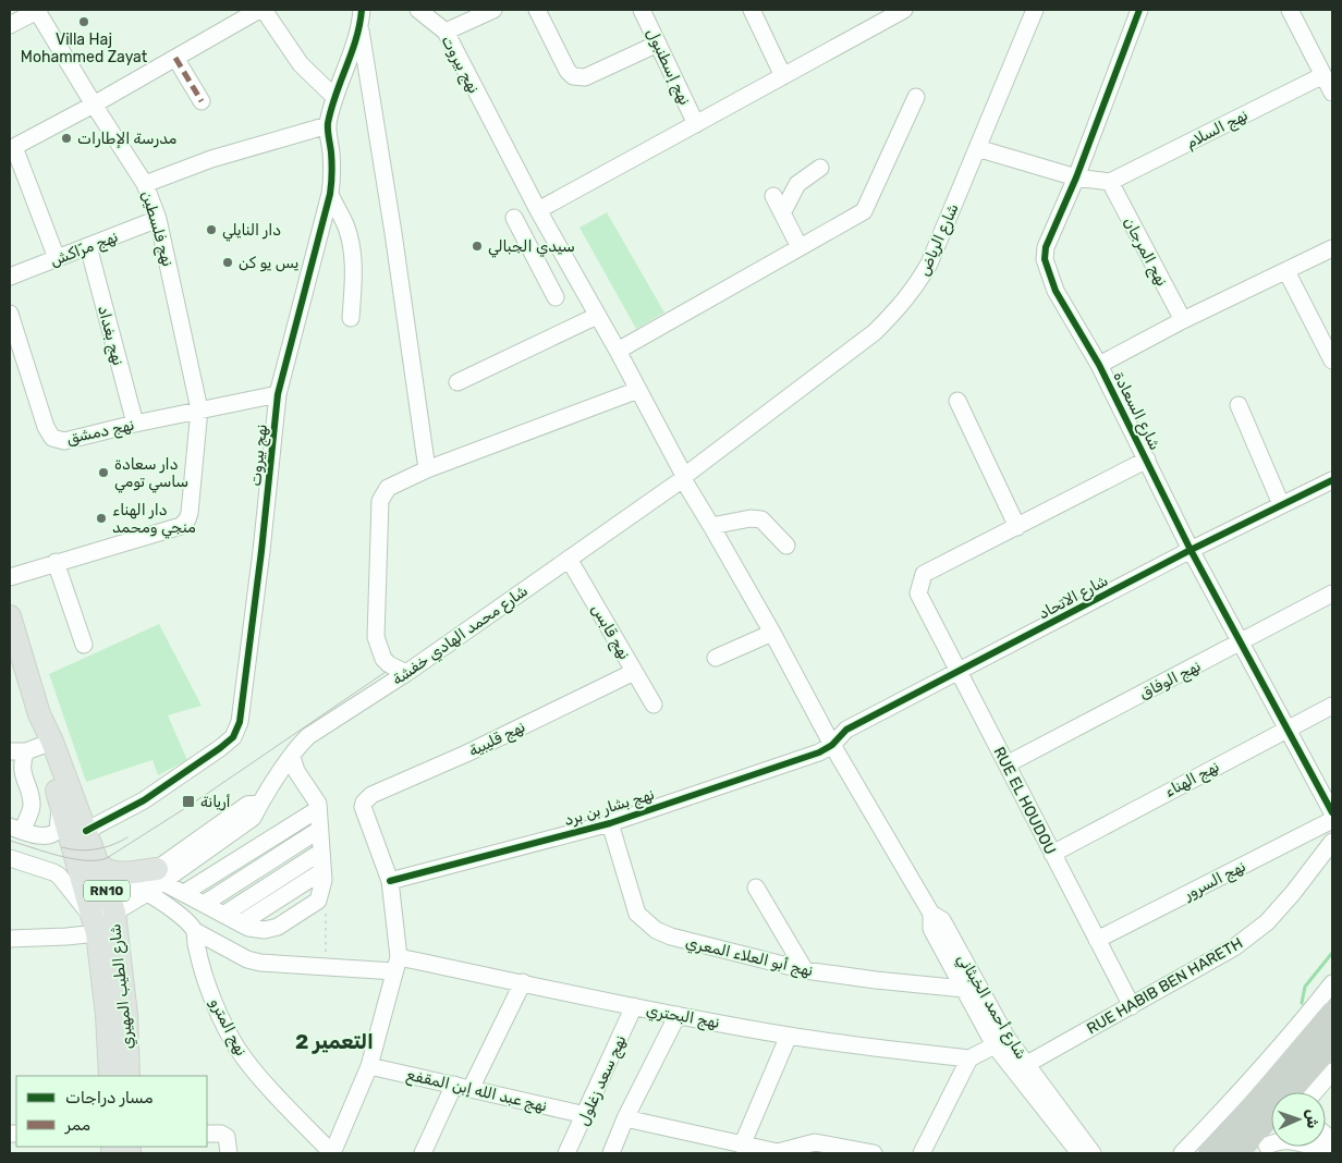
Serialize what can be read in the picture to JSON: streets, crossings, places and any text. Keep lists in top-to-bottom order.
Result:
{
  "streets": {
    "main road": ["RN10", "شارع الطيب المهيري"],
    "street": [
      "نهج بيروت",
      "نهج إسطنبول",
      "نهج السلام",
      "نهج فلسطين",
      "شارع الرياض",
      "نهج مرّاكش",
      "نهج المرجان",
      "نهج بغداد",
      "شارع السعادة",
      "نهج دمشق",
      "شارع الاتحاد",
      "نهج قابس",
      "شارع محمد الهادي خفشة",
      "نهج الوفاق",
      "نهج قليبية",
      "نهج الهناء",
      "RUE EL HOUDOU",
      "نهج بشار بن برد",
      "نهج السرور",
      "نهج أبو العلاء المعري",
      "RUE HABIB BEN HARETH",
      "شارع أحمد الخبثاني",
      "نهج البحتري",
      "نهج المترو",
      "نهج سعد زغلول",
      "نهج عبد الله إبن المقفع"
    ]
  },
  "crossings": [
    ["نهج بيروت", "شارع الرياض"],
    ["نهج بيروت", "نهج دمشق"],
    ["نهج بيروت", "شارع الاتحاد"],
    ["نهج بيروت", "شارع محمد الهادي خفشة"],
    ["نهج بيروت", "نهج بشار بن برد"],
    ["نهج بيروت", "شارع الطيب المهيري"],
    ["نهج بيروت", "شارع أحمد الخبثاني"],
    ["نهج السلام", "نهج المرجان"],
    ["نهج فلسطين", "نهج مرّاكش"],
    ["نهج فلسطين", "نهج دمشق"],
    ["شارع الرياض", "شارع محمد الهادي خفشة"],
    ["نهج مرّاكش", "نهج بغداد"],
    ["نهج بغداد", "نهج دمشق"],
    ["شارع السعادة", "شارع الاتحاد"],
    ["شارع السعادة", "نهج الوفاق"],
    ["شارع السعادة", "نهج الهناء"],
    ["شارع الاتحاد", "RUE EL HOUDOU"],
    ["شارع الاتحاد", "نهج بشار بن برد"],
    ["نهج قابس", "شارع محمد الهادي خفشة"],
    ["نهج قابس", "نهج قليبية"],
    ["شارع محمد الهادي خفشة", "شارع الطيب المهيري"],
    ["نهج الوفاق", "RUE EL HOUDOU"],
    ["نهج قليبية", "نهج بشار بن برد"],
    ["نهج الهناء", "RUE EL HOUDOU"],
    ["RUE EL HOUDOU", "نهج السرور"],
    ["RUE EL HOUDOU", "RUE HABIB BEN HARETH"],
    ["نهج بشار بن برد", "نهج أبو العلاء المعري"],
    ["RUE HABIB BEN HARETH", "شارع أحمد الخبثاني"],
    ["نهج البحتري", "نهج المترو"],
    ["نهج البحتري", "نهج سعد زغلول"],
    ["نهج سعد زغلول", "نهج عبد الله إبن المقفع"]
  ],
  "districts": ["التعمير 2"],
  "places": {
    "other": [
      "Villa Haj Mohammed Zayat",
      "مدرسة الإطارات",
      "دار النايلي",
      "سيدي الجبالي",
      "يس يو كن",
      "دار سعادة ساسي تومي",
      "دار الهناء منجي ومحمد"
    ],
    "transit": ["أريانة"]
  },
  "legend": ["مسار دراجات", "ممر"],
  "north": "right"
}
